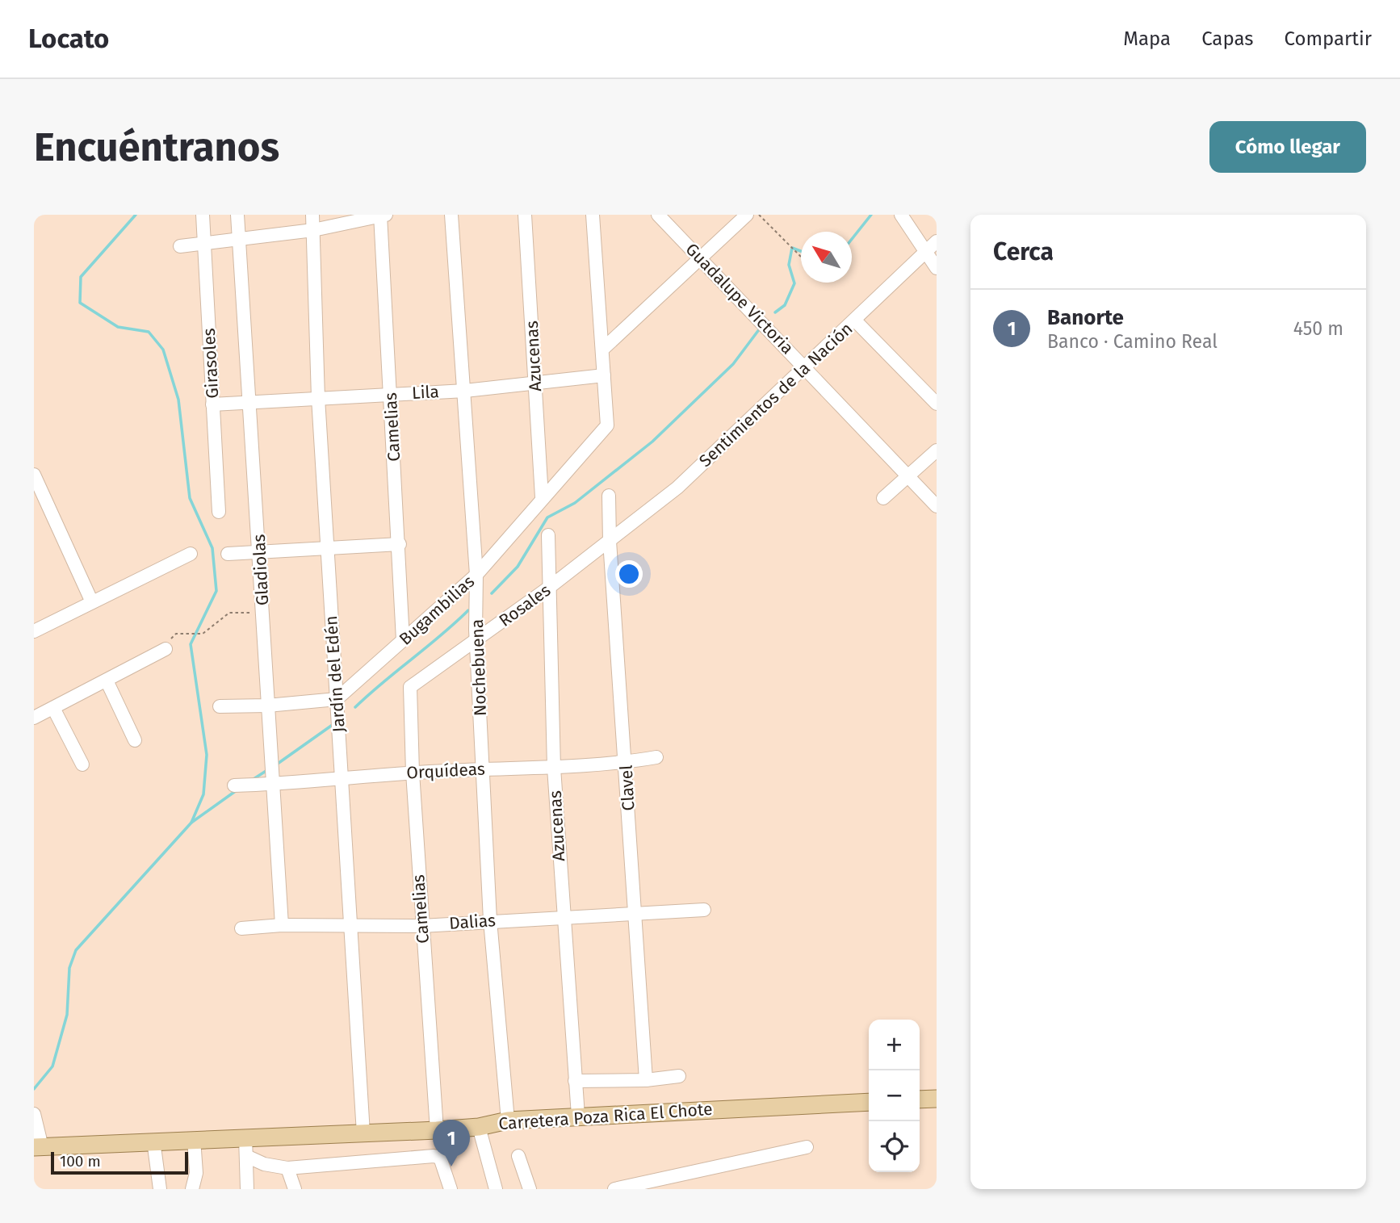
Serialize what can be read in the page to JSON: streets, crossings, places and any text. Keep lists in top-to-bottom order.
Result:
{
  "streets": {
    "main road": ["Carretera Poza Rica El Chote"],
    "street": [
      "Guadalupe Victoria",
      "Azucenas",
      "Girasoles",
      "Lila",
      "Sentimientos de la Nación",
      "Camelias",
      "Gladiolas",
      "Rosales",
      "Bugambilias",
      "Nochebuena",
      "Jardín del Edén",
      "Orquídeas",
      "Clavel",
      "Dalias"
    ]
  },
  "crossings": [
    ["Guadalupe Victoria", "Sentimientos de la Nación"],
    ["Azucenas", "Lila"],
    ["Azucenas", "Rosales"],
    ["Azucenas", "Bugambilias"],
    ["Azucenas", "Orquídeas"],
    ["Azucenas", "Dalias"],
    ["Azucenas", "Carretera Poza Rica El Chote"],
    ["Girasoles", "Lila"],
    ["Lila", "Camelias"],
    ["Lila", "Gladiolas"],
    ["Lila", "Bugambilias"],
    ["Lila", "Nochebuena"],
    ["Lila", "Jardín del Edén"],
    ["Sentimientos de la Nación", "Rosales"],
    ["Sentimientos de la Nación", "Clavel"],
    ["Camelias", "Rosales"],
    ["Camelias", "Bugambilias"],
    ["Camelias", "Orquídeas"],
    ["Camelias", "Dalias"],
    ["Camelias", "Carretera Poza Rica El Chote"],
    ["Gladiolas", "Orquídeas"],
    ["Gladiolas", "Dalias"],
    ["Rosales", "Nochebuena"],
    ["Rosales", "Clavel"],
    ["Bugambilias", "Nochebuena"],
    ["Bugambilias", "Jardín del Edén"],
    ["Nochebuena", "Orquídeas"],
    ["Nochebuena", "Dalias"],
    ["Nochebuena", "Carretera Poza Rica El Chote"],
    ["Jardín del Edén", "Orquídeas"],
    ["Jardín del Edén", "Dalias"],
    ["Jardín del Edén", "Carretera Poza Rica El Chote"],
    ["Orquídeas", "Clavel"],
    ["Clavel", "Dalias"]
  ],
  "scale_bar": "100 m",
  "north": "top left",
  "page": {
    "header": "Locato",
    "nav": ["Mapa", "Capas", "Compartir"],
    "buttons": "Cómo llegar",
    "title": "Encuéntranos",
    "heading": "Cerca",
    "list": [
      {
        "mark": "1",
        "name": "Banorte",
        "note": "Banco · Camino Real",
        "value": "450 m"
      }
    ],
    "map_buttons": ["+", "−"],
    "pins": "1",
    "scale": "100 m"
  }
}
